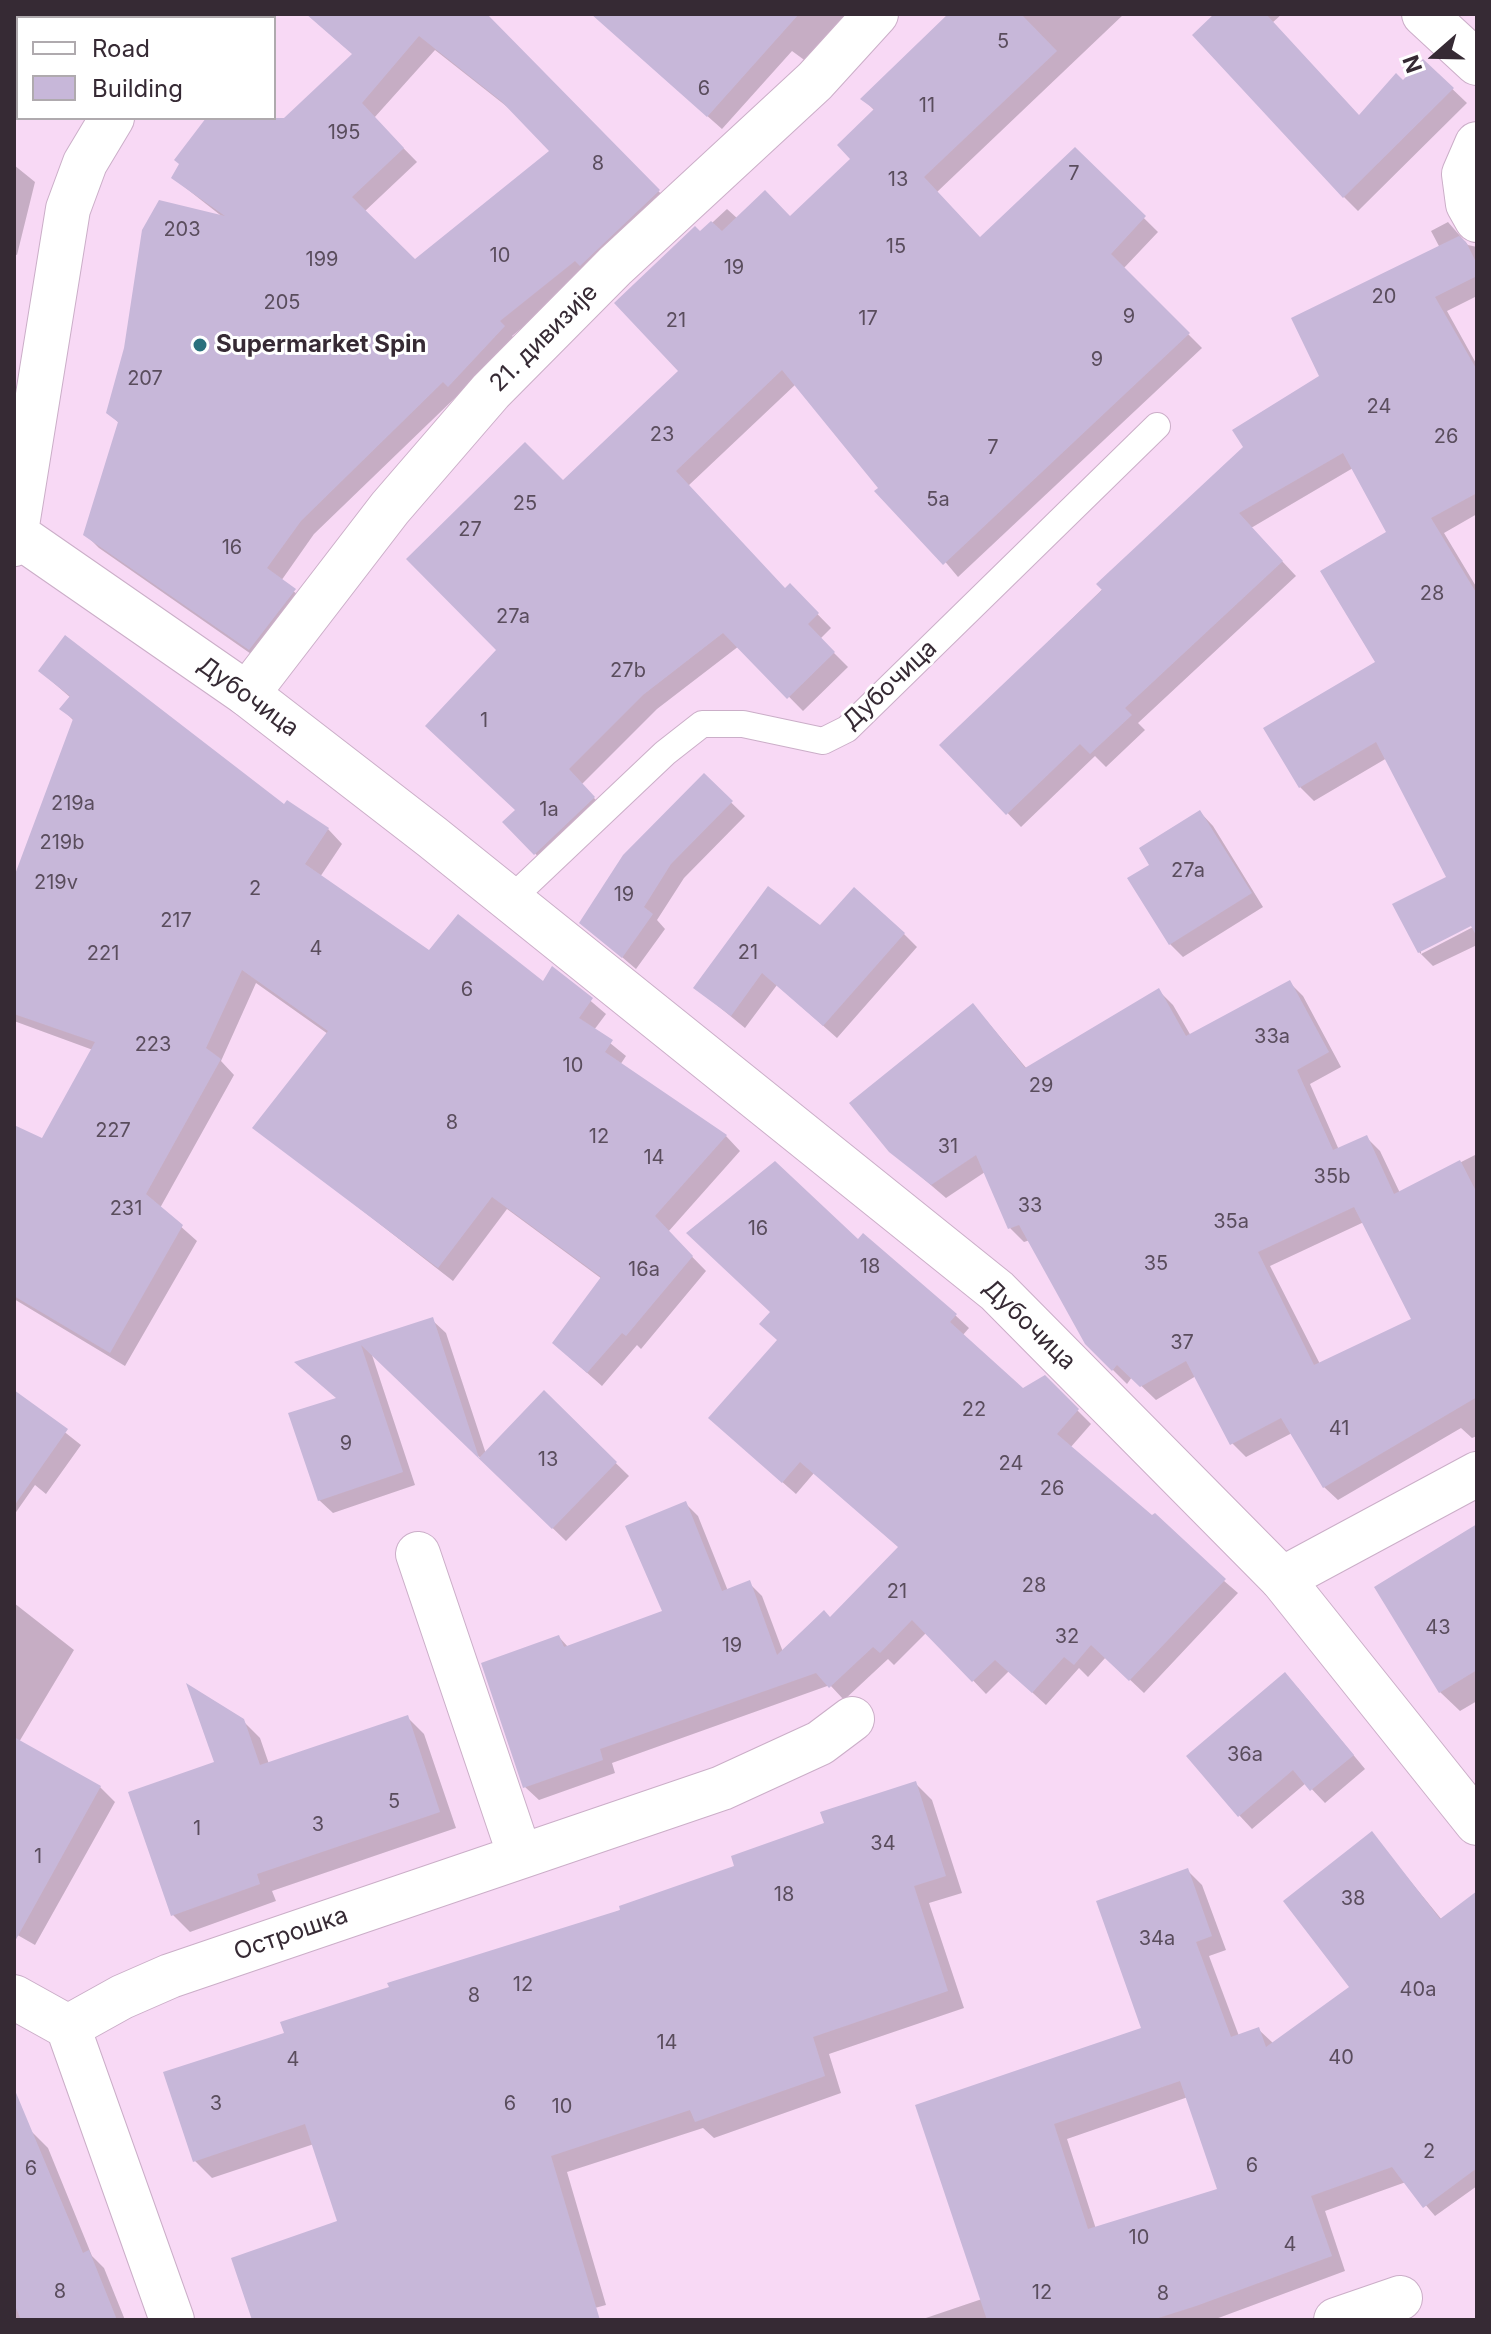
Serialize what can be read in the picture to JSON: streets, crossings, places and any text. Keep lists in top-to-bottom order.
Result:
{
  "streets": {
    "street": ["21. дивизије", "Дубочица", "Острошка"]
  },
  "crossings": [
    ["21. дивизије", "Дубочица"]
  ],
  "places": ["Supermarket Spin"],
  "house_numbers": [
    "5",
    "6",
    "11",
    "195",
    "8",
    "7",
    "13",
    "203",
    "15",
    "10",
    "199",
    "19",
    "20",
    "205",
    "9",
    "17",
    "21",
    "9",
    "207",
    "24",
    "23",
    "26",
    "7",
    "5a",
    "25",
    "27",
    "16",
    "28",
    "27a",
    "27b",
    "1",
    "219a",
    "1a",
    "219b",
    "27a",
    "219v",
    "2",
    "19",
    "217",
    "4",
    "21",
    "221",
    "6",
    "33a",
    "223",
    "10",
    "29",
    "8",
    "227",
    "12",
    "31",
    "14",
    "35b",
    "33",
    "231",
    "35a",
    "16",
    "35",
    "18",
    "16a",
    "37",
    "22",
    "41",
    "9",
    "13",
    "24",
    "26",
    "28",
    "21",
    "43",
    "32",
    "19",
    "36a",
    "5",
    "3",
    "1",
    "34",
    "1",
    "18",
    "38",
    "34a",
    "12",
    "40a",
    "8",
    "14",
    "40",
    "4",
    "3",
    "6",
    "10",
    "2",
    "6",
    "6",
    "10",
    "4",
    "8",
    "12",
    "8"
  ],
  "legend": ["Road", "Building"],
  "north": "left"
}
